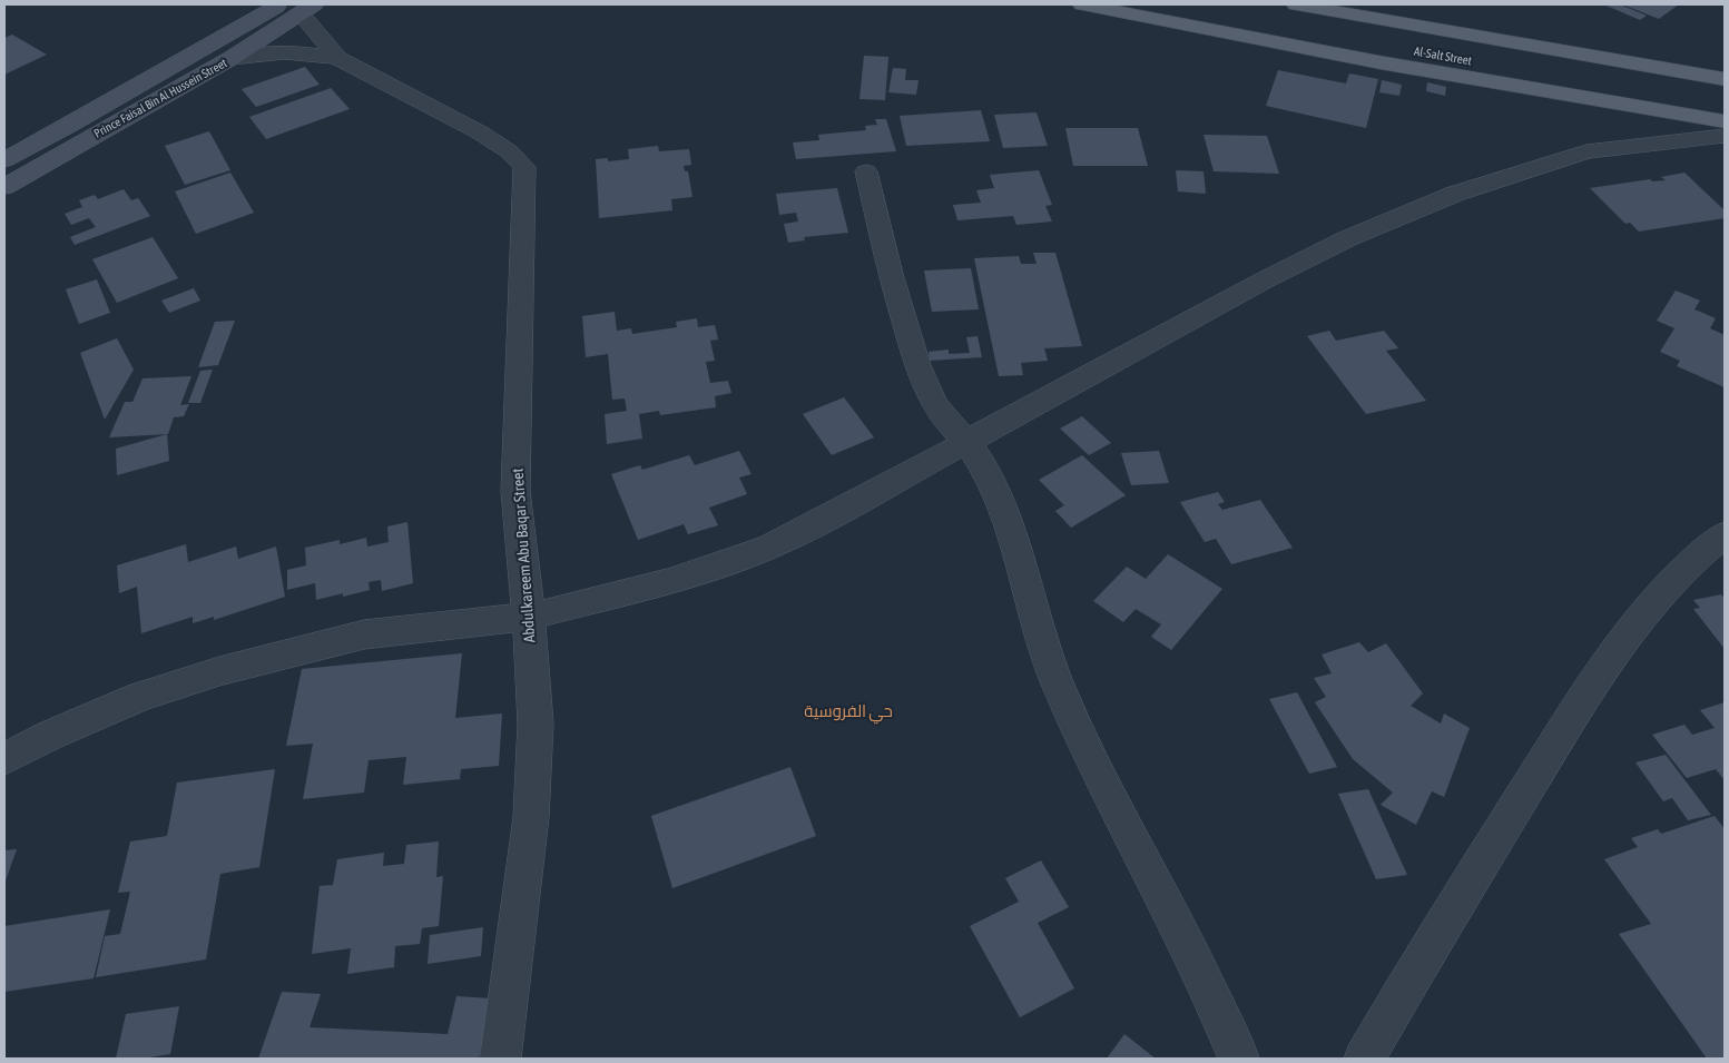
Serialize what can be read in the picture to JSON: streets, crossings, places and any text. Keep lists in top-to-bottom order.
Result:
{
  "streets": {
    "main road": ["Al-Salt Street"],
    "street": ["Prince Faisal Bin Al Hussein Street", "Abdulkareem Abu Baqar Street"]
  },
  "crossings": [
    ["Prince Faisal Bin Al Hussein Street", "Abdulkareem Abu Baqar Street"]
  ],
  "districts": ["حي الفروسية"]
}
